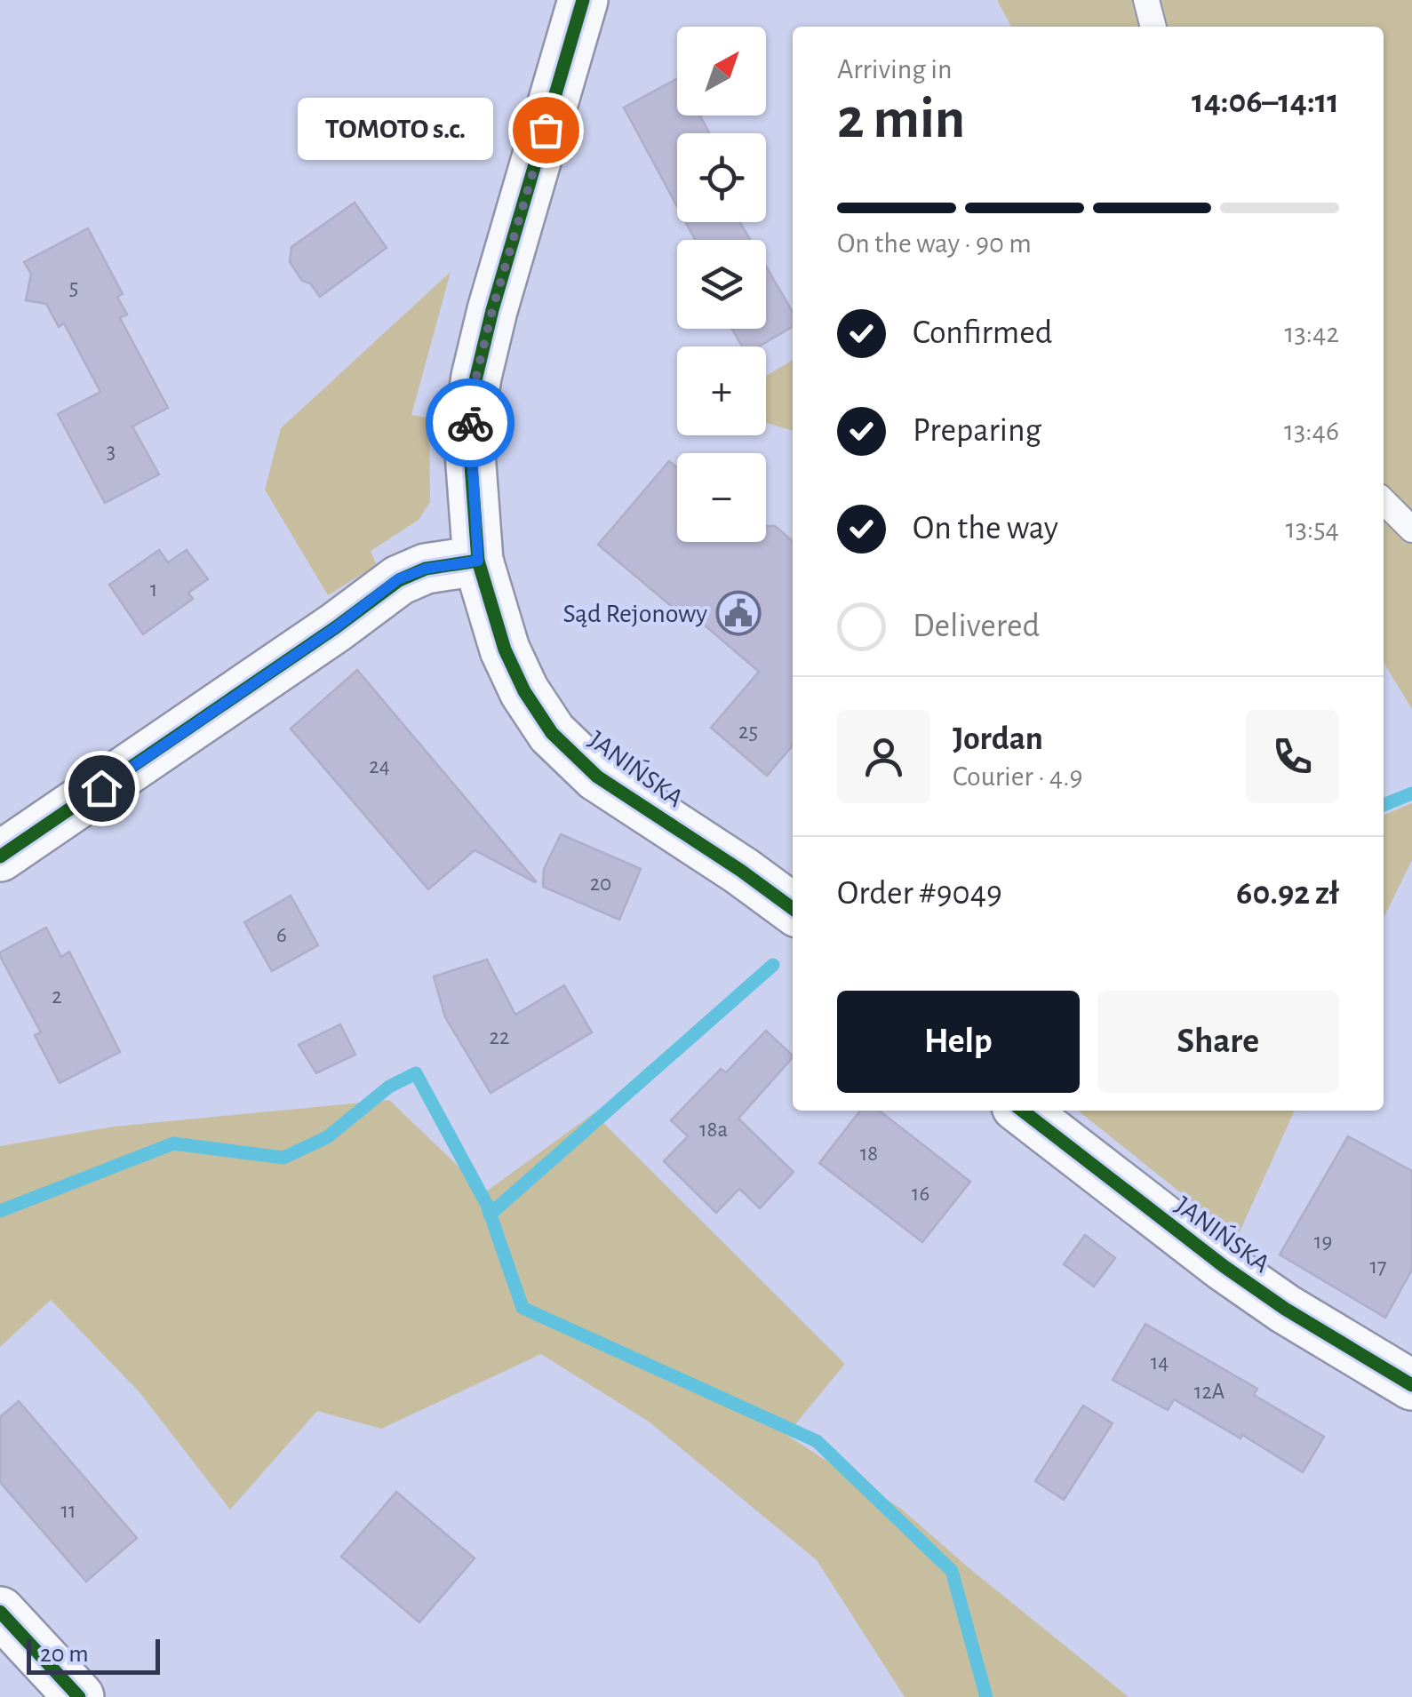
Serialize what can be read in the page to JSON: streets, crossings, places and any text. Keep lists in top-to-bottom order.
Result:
{
  "streets": {
    "street": ["JANIŃSKA"]
  },
  "places": {
    "other": ["TOMOTO s.c."],
    "public building": ["Sąd Rejonowy"]
  },
  "house_numbers": [
    "5",
    "3",
    "1",
    "25",
    "24",
    "20",
    "6",
    "2",
    "22",
    "18a",
    "18",
    "16",
    "19",
    "17",
    "14",
    "12A",
    "11"
  ],
  "scale_bar": "20 m",
  "north": "top right",
  "page": {
    "map_buttons": ["+", "−"],
    "heading": ["2 min", "Arriving in", "14:06–14:11"],
    "panel": [
      "Jordan",
      "Courier · 4.9",
      "Order #9049",
      "60.92 zł"
    ],
    "bubble": "TOMOTO s.c.",
    "bar": "On the way · 90 m",
    "list": [
      ["Confirmed", "13:42"],
      ["Preparing", "13:46"],
      ["On the way", "13:54"],
      "Delivered"
    ],
    "buttons": ["Help", "Share"],
    "scale": "20 m"
  }
}
